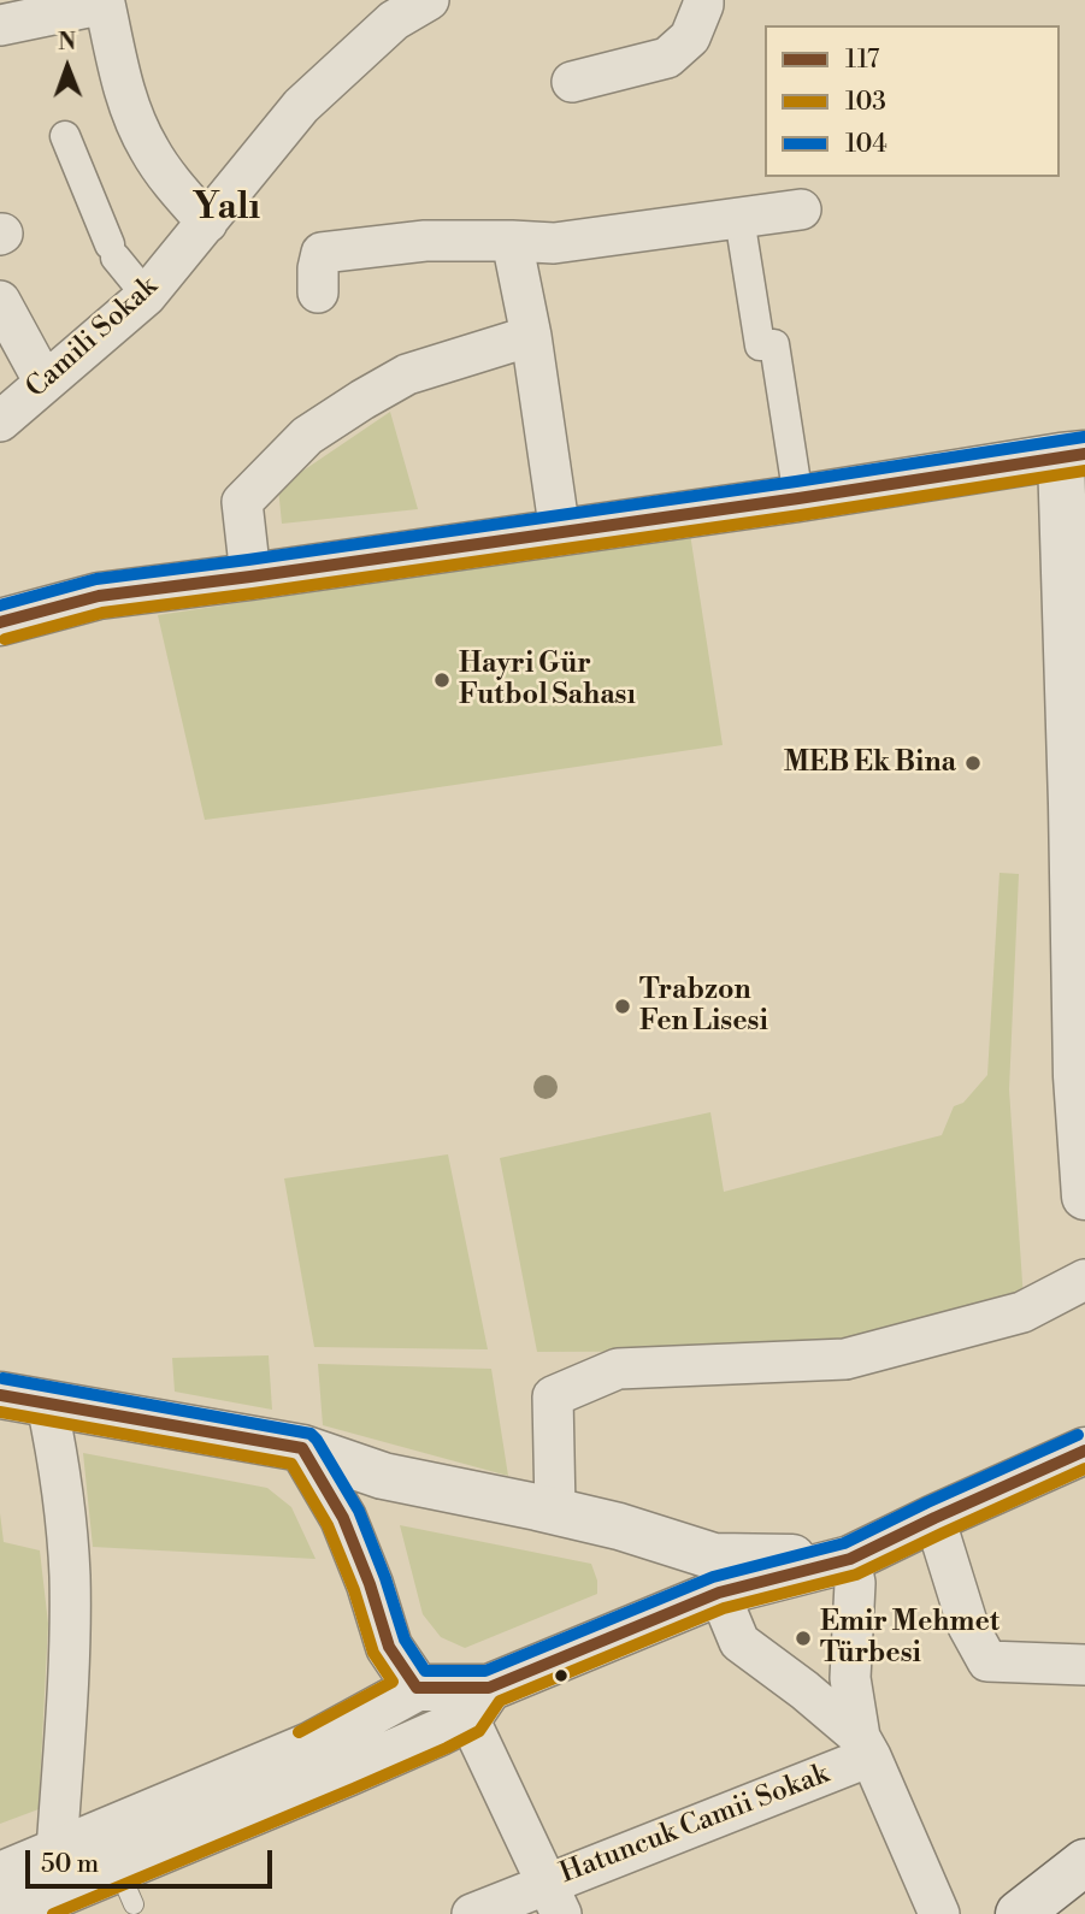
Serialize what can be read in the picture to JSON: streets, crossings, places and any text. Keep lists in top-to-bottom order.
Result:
{
  "streets": {
    "street": ["Camili Sokak", "Hatuncuk Camii Sokak"]
  },
  "districts": ["Yalı"],
  "places": [
    "Hayri Gür Futbol Sahası",
    "MEB Ek Bina",
    "Trabzon Fen Lisesi",
    "Emir Mehmet Türbesi"
  ],
  "lines": ["transit line 104", "transit line 117", "transit line 103"],
  "legend": ["117", "103", "104"],
  "scale_bar": "50 m",
  "north": "top"
}
